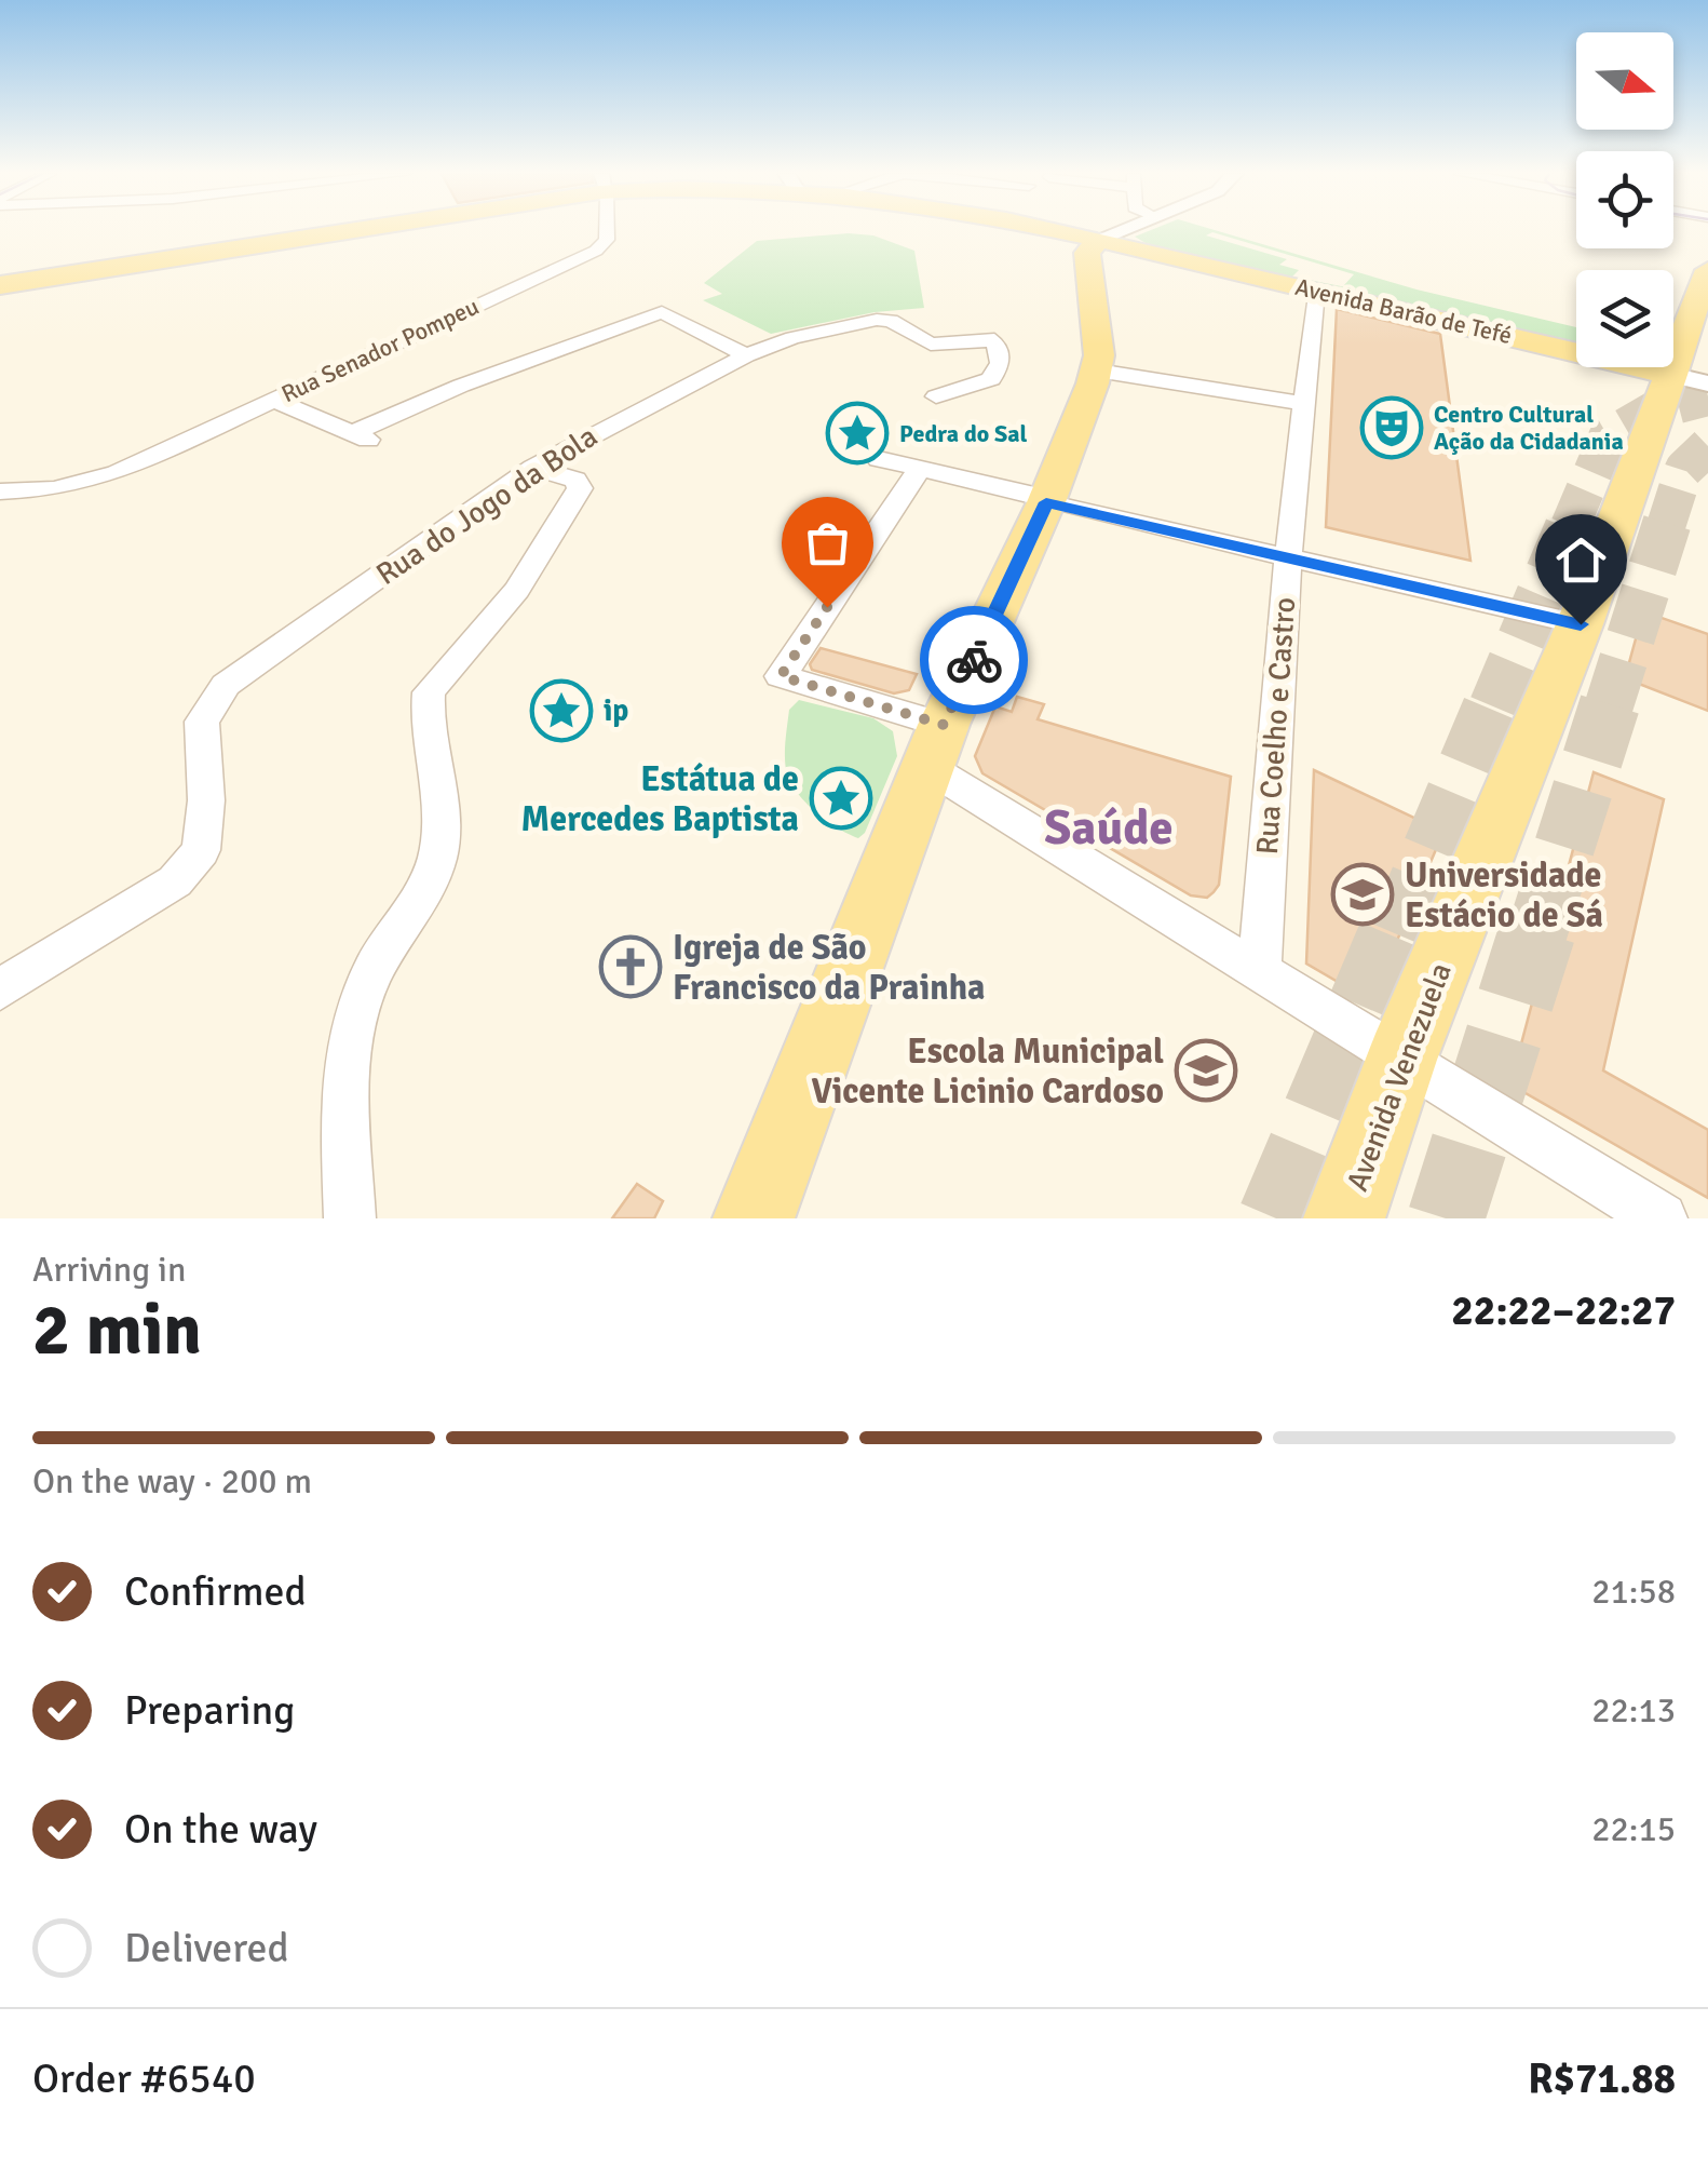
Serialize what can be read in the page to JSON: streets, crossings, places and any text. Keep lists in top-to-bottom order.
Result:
{
  "streets": {
    "main road": ["Avenida Barão de Tefé", "Avenida Venezuela"],
    "street": ["Rua Senador Pompeu", "Rua do Jogo da Bola", "Rua Coelho e Castro"]
  },
  "crossings": [
    ["Avenida Barão de Tefé", "Rua Coelho e Castro"],
    ["Avenida Barão de Tefé", "Avenida Venezuela"]
  ],
  "districts": ["Saúde"],
  "places": {
    "theatre": ["Centro Cultural Ação da Cidadania"],
    "place": ["Pedra do Sal", "ip", "Estátua de Mercedes Baptista"],
    "school or university": ["Universidade Estácio de Sá", "Escola Municipal Vicente Licinio Cardoso"],
    "church": ["Igreja de São Francisco da Prainha"]
  },
  "north": "right",
  "page": {
    "heading": ["2 min", "Arriving in", "22:22–22:27"],
    "panel": ["Order #6540", "R$71.88"],
    "bar": "On the way · 200 m",
    "list": [
      ["Confirmed", "21:58"],
      ["Preparing", "22:13"],
      ["On the way", "22:15"],
      "Delivered"
    ]
  }
}
